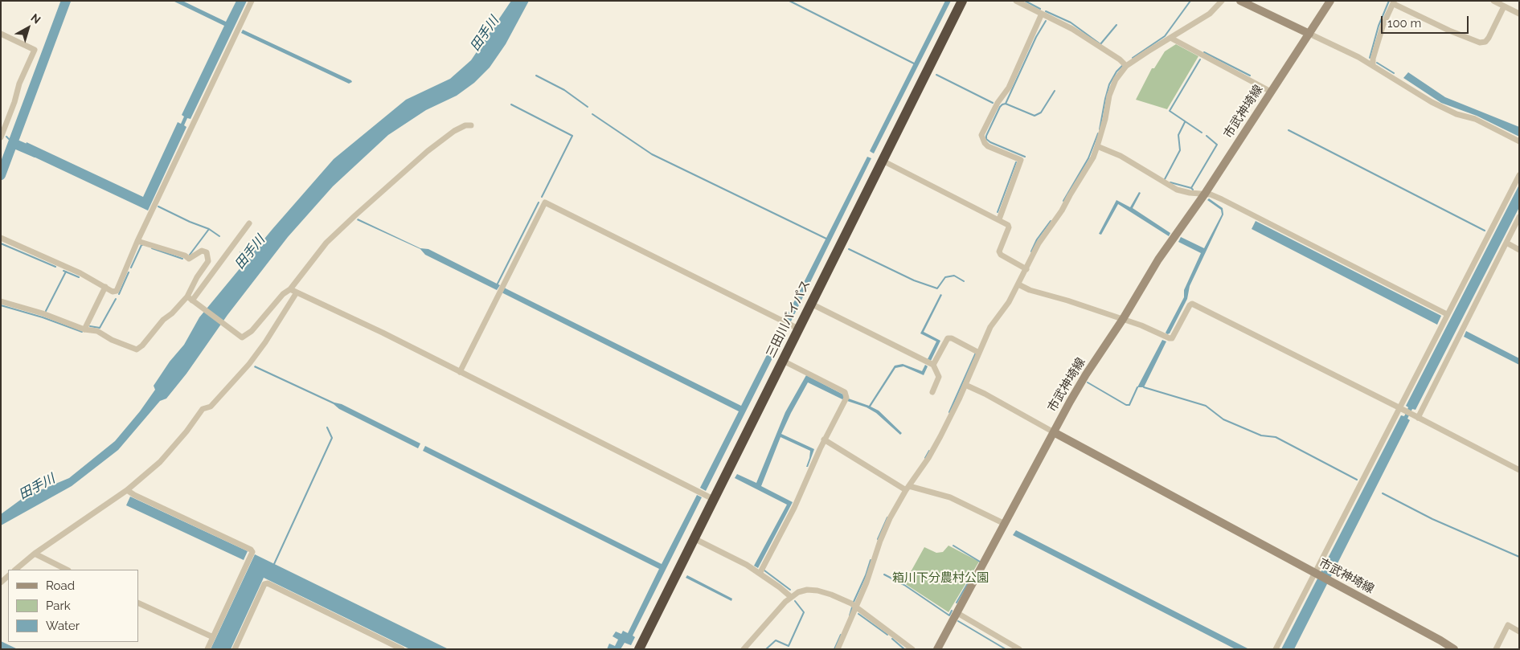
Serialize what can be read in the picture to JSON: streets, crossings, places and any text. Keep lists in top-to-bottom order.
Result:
{
  "streets": {
    "highway": ["三田川バイパス"],
    "main road": ["市武神埼線"]
  },
  "water": ["田手川"],
  "parks": ["箱川下分農村公園"],
  "legend": ["Road", "Park", "Water"],
  "scale_bar": "100 m",
  "north": "top right"
}
